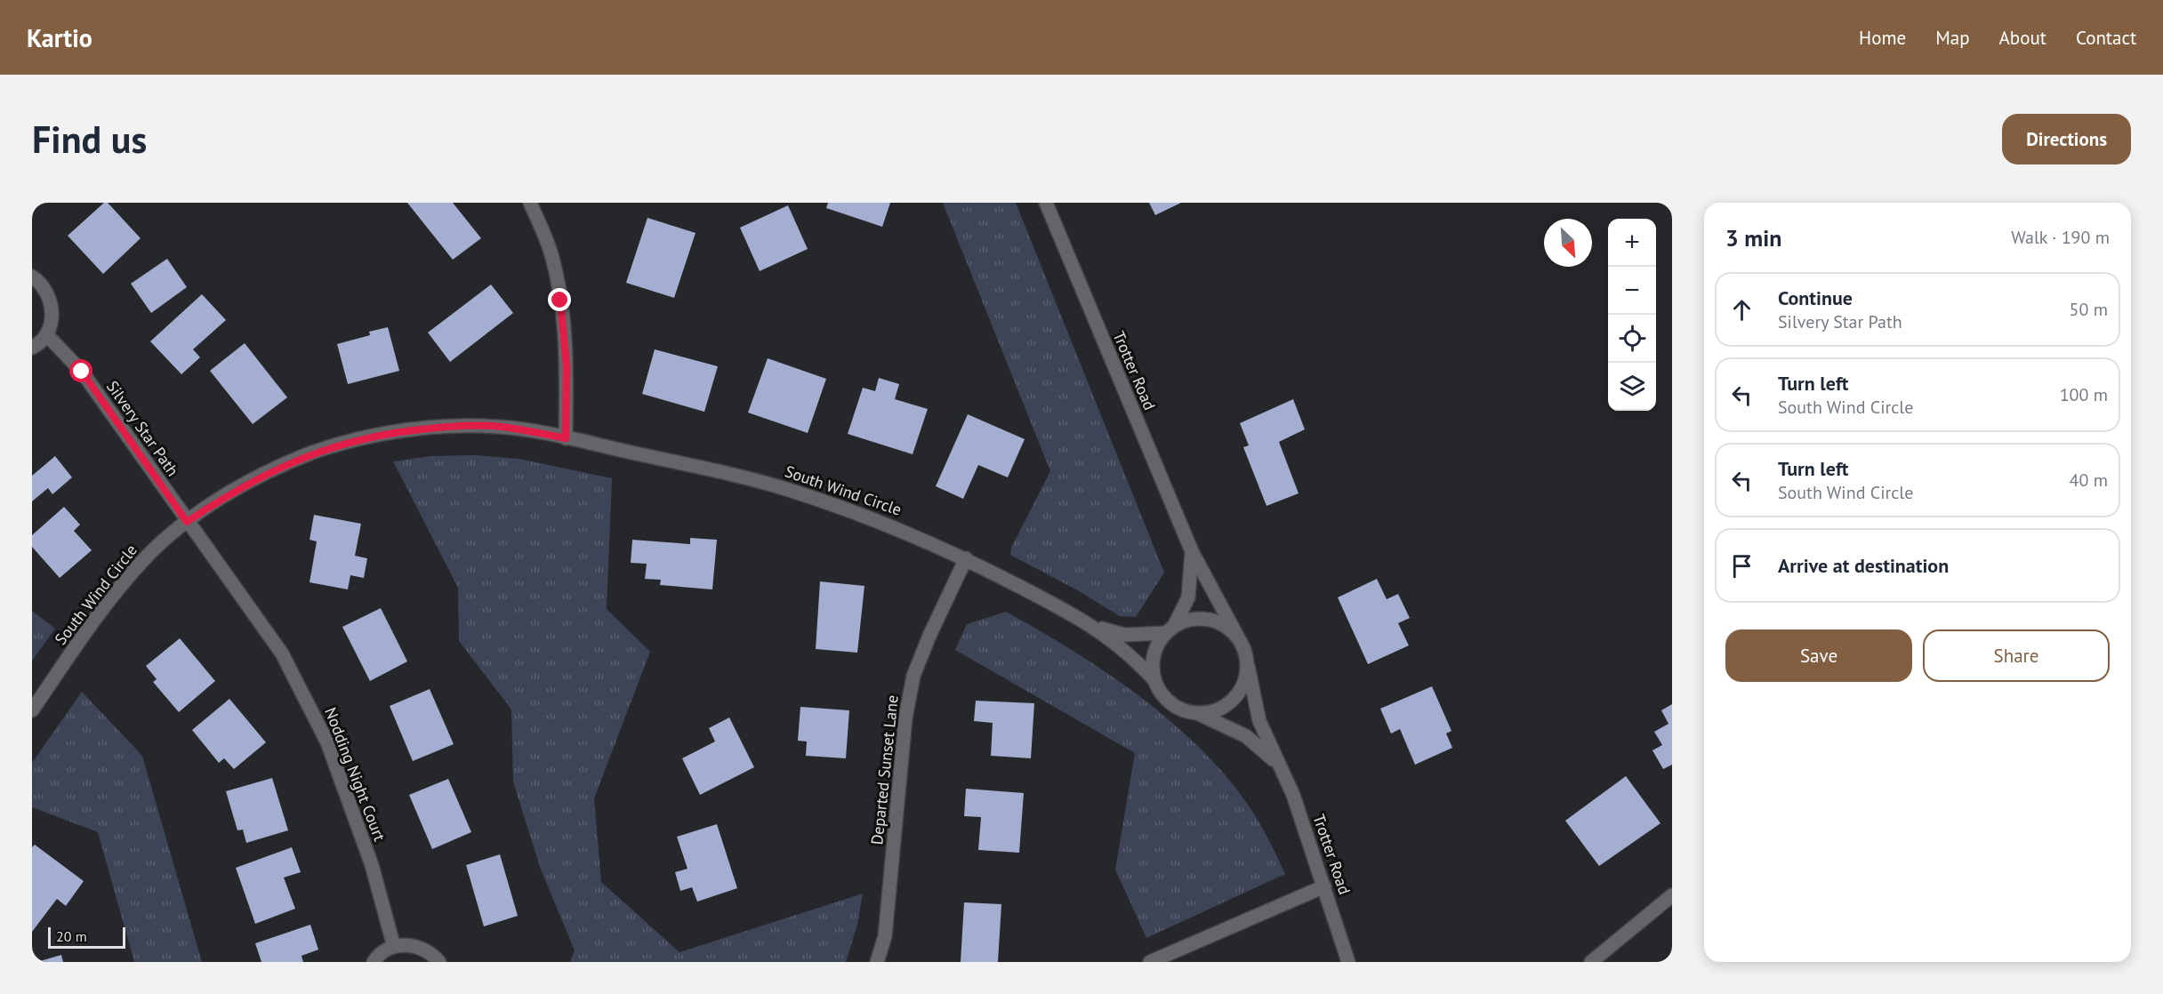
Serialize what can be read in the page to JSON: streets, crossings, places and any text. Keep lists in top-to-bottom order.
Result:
{
  "streets": {
    "street": [
      "Trotter Road",
      "Silvery Star Path",
      "South Wind Circle",
      "Departed Sunset Lane",
      "Nodding Night Court"
    ]
  },
  "crossings": [
    ["Trotter Road", "South Wind Circle"],
    ["Silvery Star Path", "South Wind Circle"],
    ["Silvery Star Path", "Nodding Night Court"],
    ["South Wind Circle", "Departed Sunset Lane"],
    ["South Wind Circle", "Nodding Night Court"]
  ],
  "scale_bar": "20 m",
  "north": "bottom right",
  "page": {
    "header": "Kartio",
    "nav": [
      "Home",
      "Map",
      "About",
      "Contact"
    ],
    "buttons": [
      "Directions",
      ["Save", "Share"]
    ],
    "title": "Find us",
    "heading": ["3 min", "Walk · 190 m"],
    "map_buttons": ["+", "−"],
    "list": [
      ["Continue", "Silvery Star Path", "50 m"],
      ["Turn left", "South Wind Circle", "100 m"],
      ["Turn left", "South Wind Circle", "40 m"],
      "Arrive at destination"
    ],
    "scale": "20 m"
  }
}
